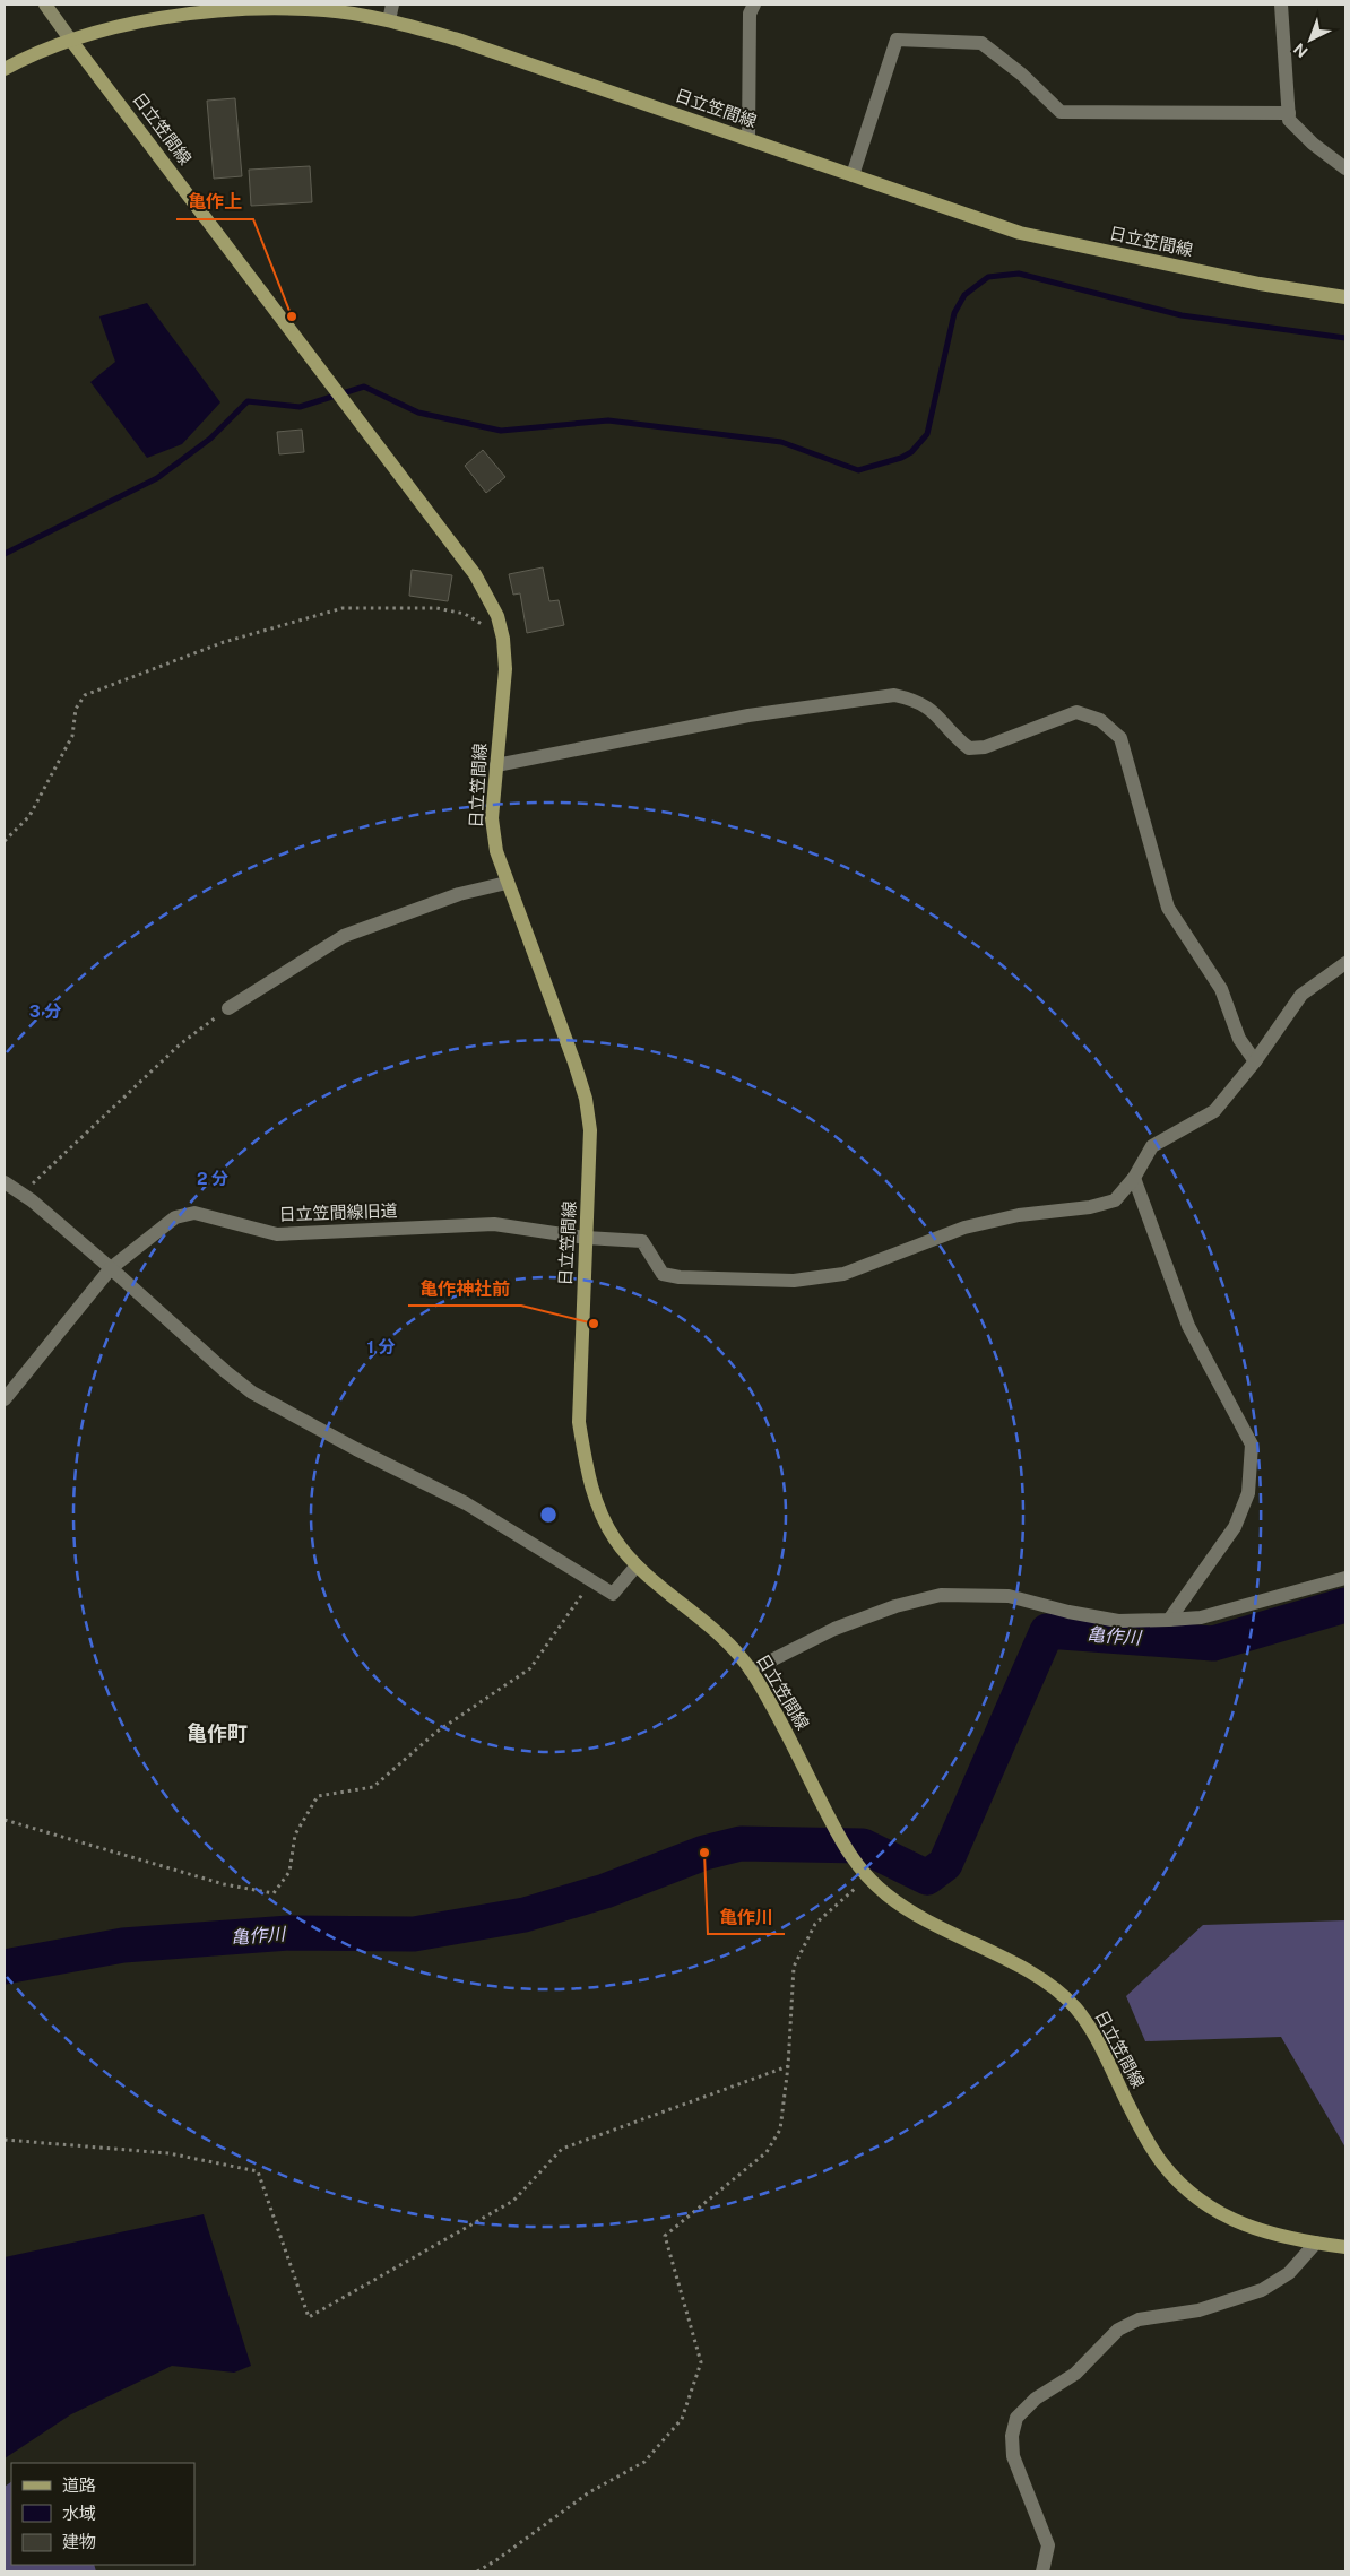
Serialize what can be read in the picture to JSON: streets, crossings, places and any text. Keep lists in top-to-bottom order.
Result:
{
  "streets": {
    "main road": ["日立笠間線"],
    "street": ["日立笠間線旧道"]
  },
  "crossings": [
    ["日立笠間線", "日立笠間線旧道"]
  ],
  "districts": ["亀作町"],
  "water": ["亀作川"],
  "places": ["亀作上", "亀作神社前", "亀作川"],
  "legend": ["道路", "水域", "建物"],
  "north": "bottom left",
  "rings": ["3 分", "2 分", "1 分"]
}
